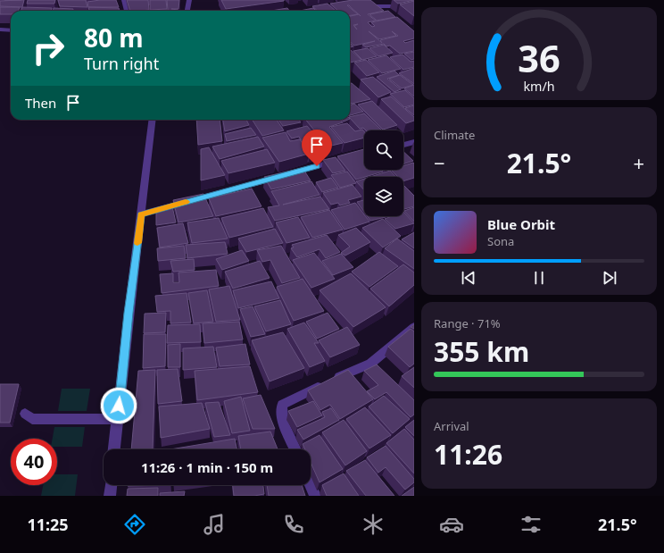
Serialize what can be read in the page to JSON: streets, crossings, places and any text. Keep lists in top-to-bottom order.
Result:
{
  "page": {
    "turn": ["80 m", "Turn right"],
    "then": "Then",
    "tile": [
      "Climate",
      ["Range · 71%", "355 km"],
      ["Arrival", "11:26"]
    ],
    "heat": ["−", "21.5°", "+"],
    "song": ["Blue Orbit", "Sona"],
    "limit": "40",
    "trip": "11:26 · 1 min · 150 m",
    "tabs": ["11:25", "21.5°"],
    "gauge": ["36", "km/h"]
  }
}
